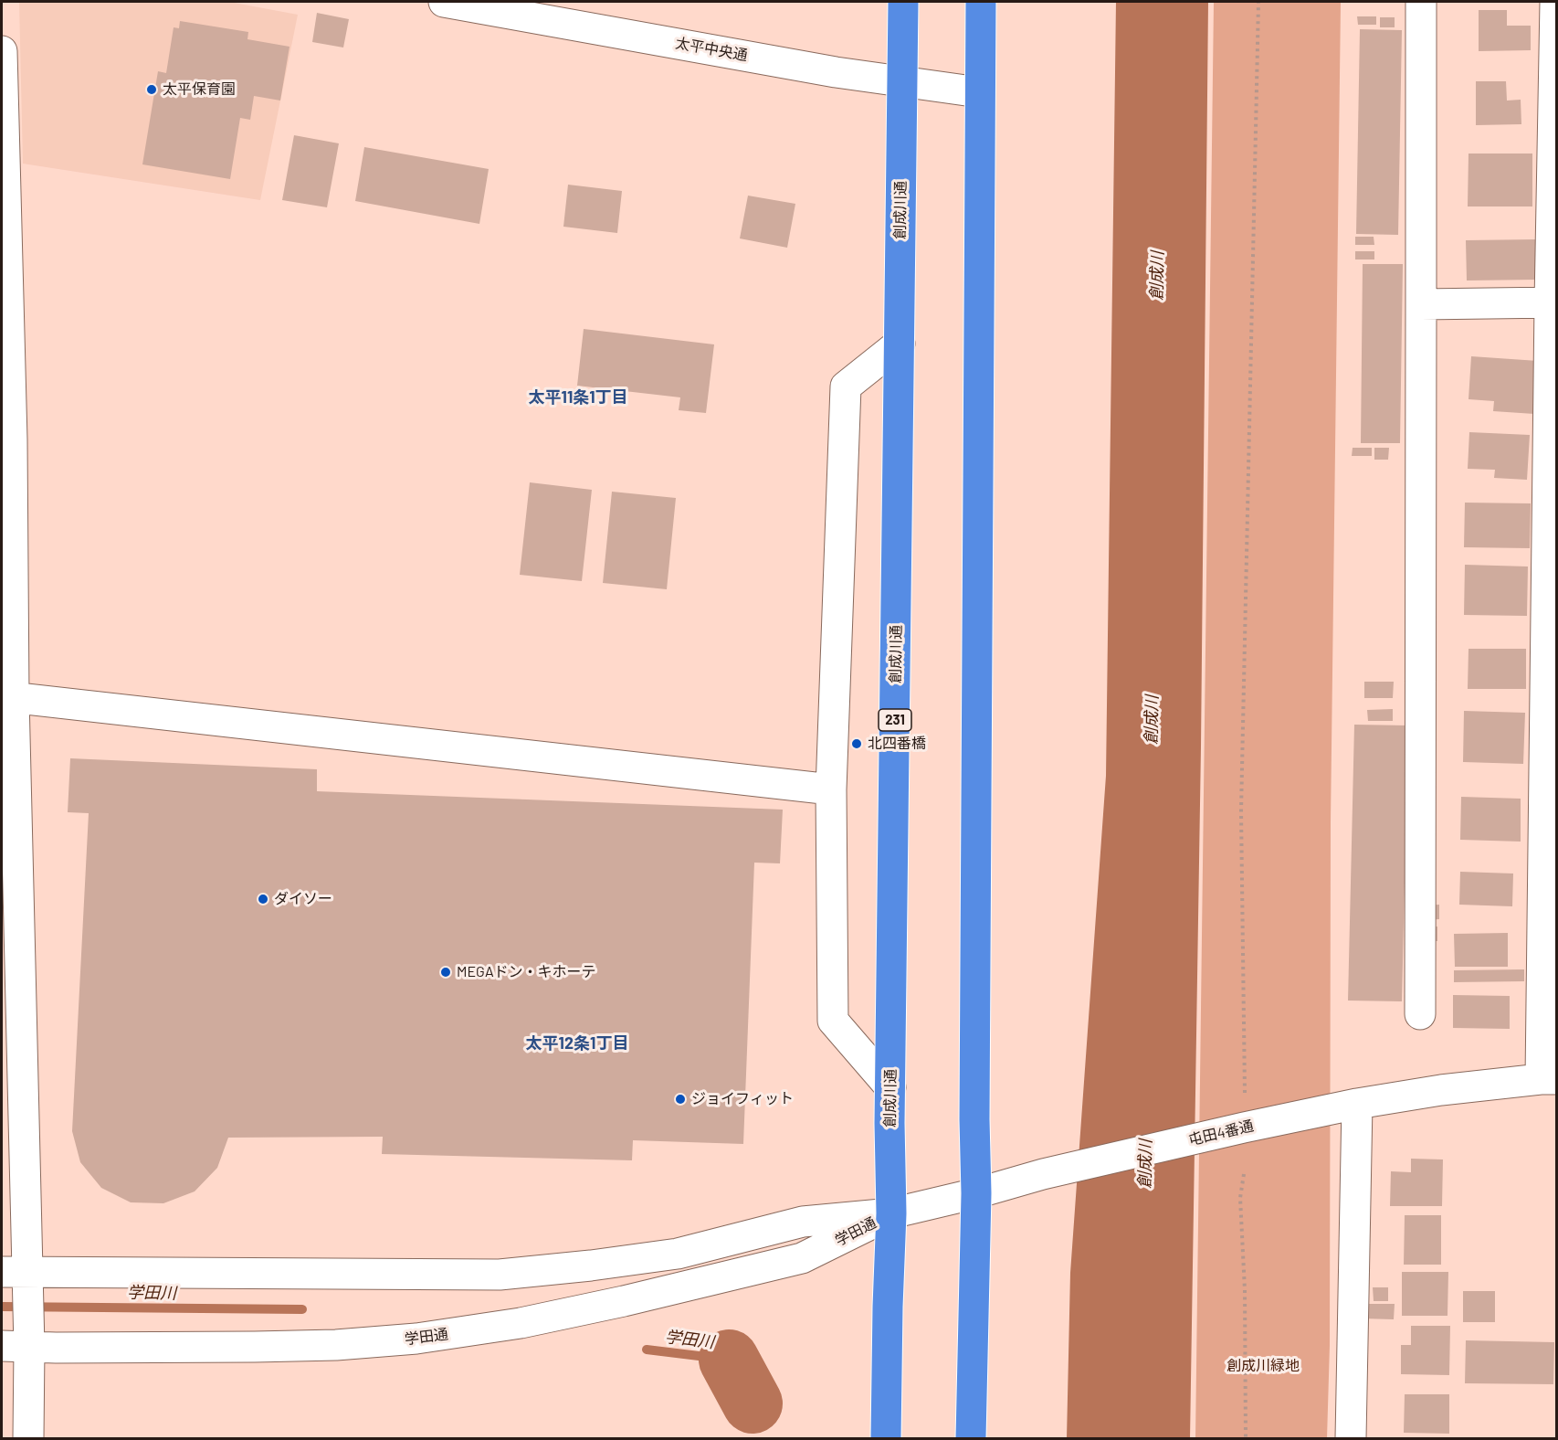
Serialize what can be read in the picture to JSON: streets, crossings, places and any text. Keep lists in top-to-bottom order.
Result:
{
  "streets": {
    "highway": ["創成川通", "231"],
    "street": ["太平中央通", "屯田4番通", "学田通"]
  },
  "crossings": [
    ["太平中央通", "創成川通"],
    ["創成川通", "屯田4番通"],
    ["創成川通", "学田通"],
    ["屯田4番通", "学田通"]
  ],
  "districts": ["太平11条1丁目", "太平12条1丁目"],
  "water": ["創成川", "学田川"],
  "parks": ["創成川緑地"],
  "places": [
    "太平保育園",
    "北四番橋",
    "ダイソー",
    "MEGAドン・キホーテ",
    "ジョイフィット"
  ]
}
